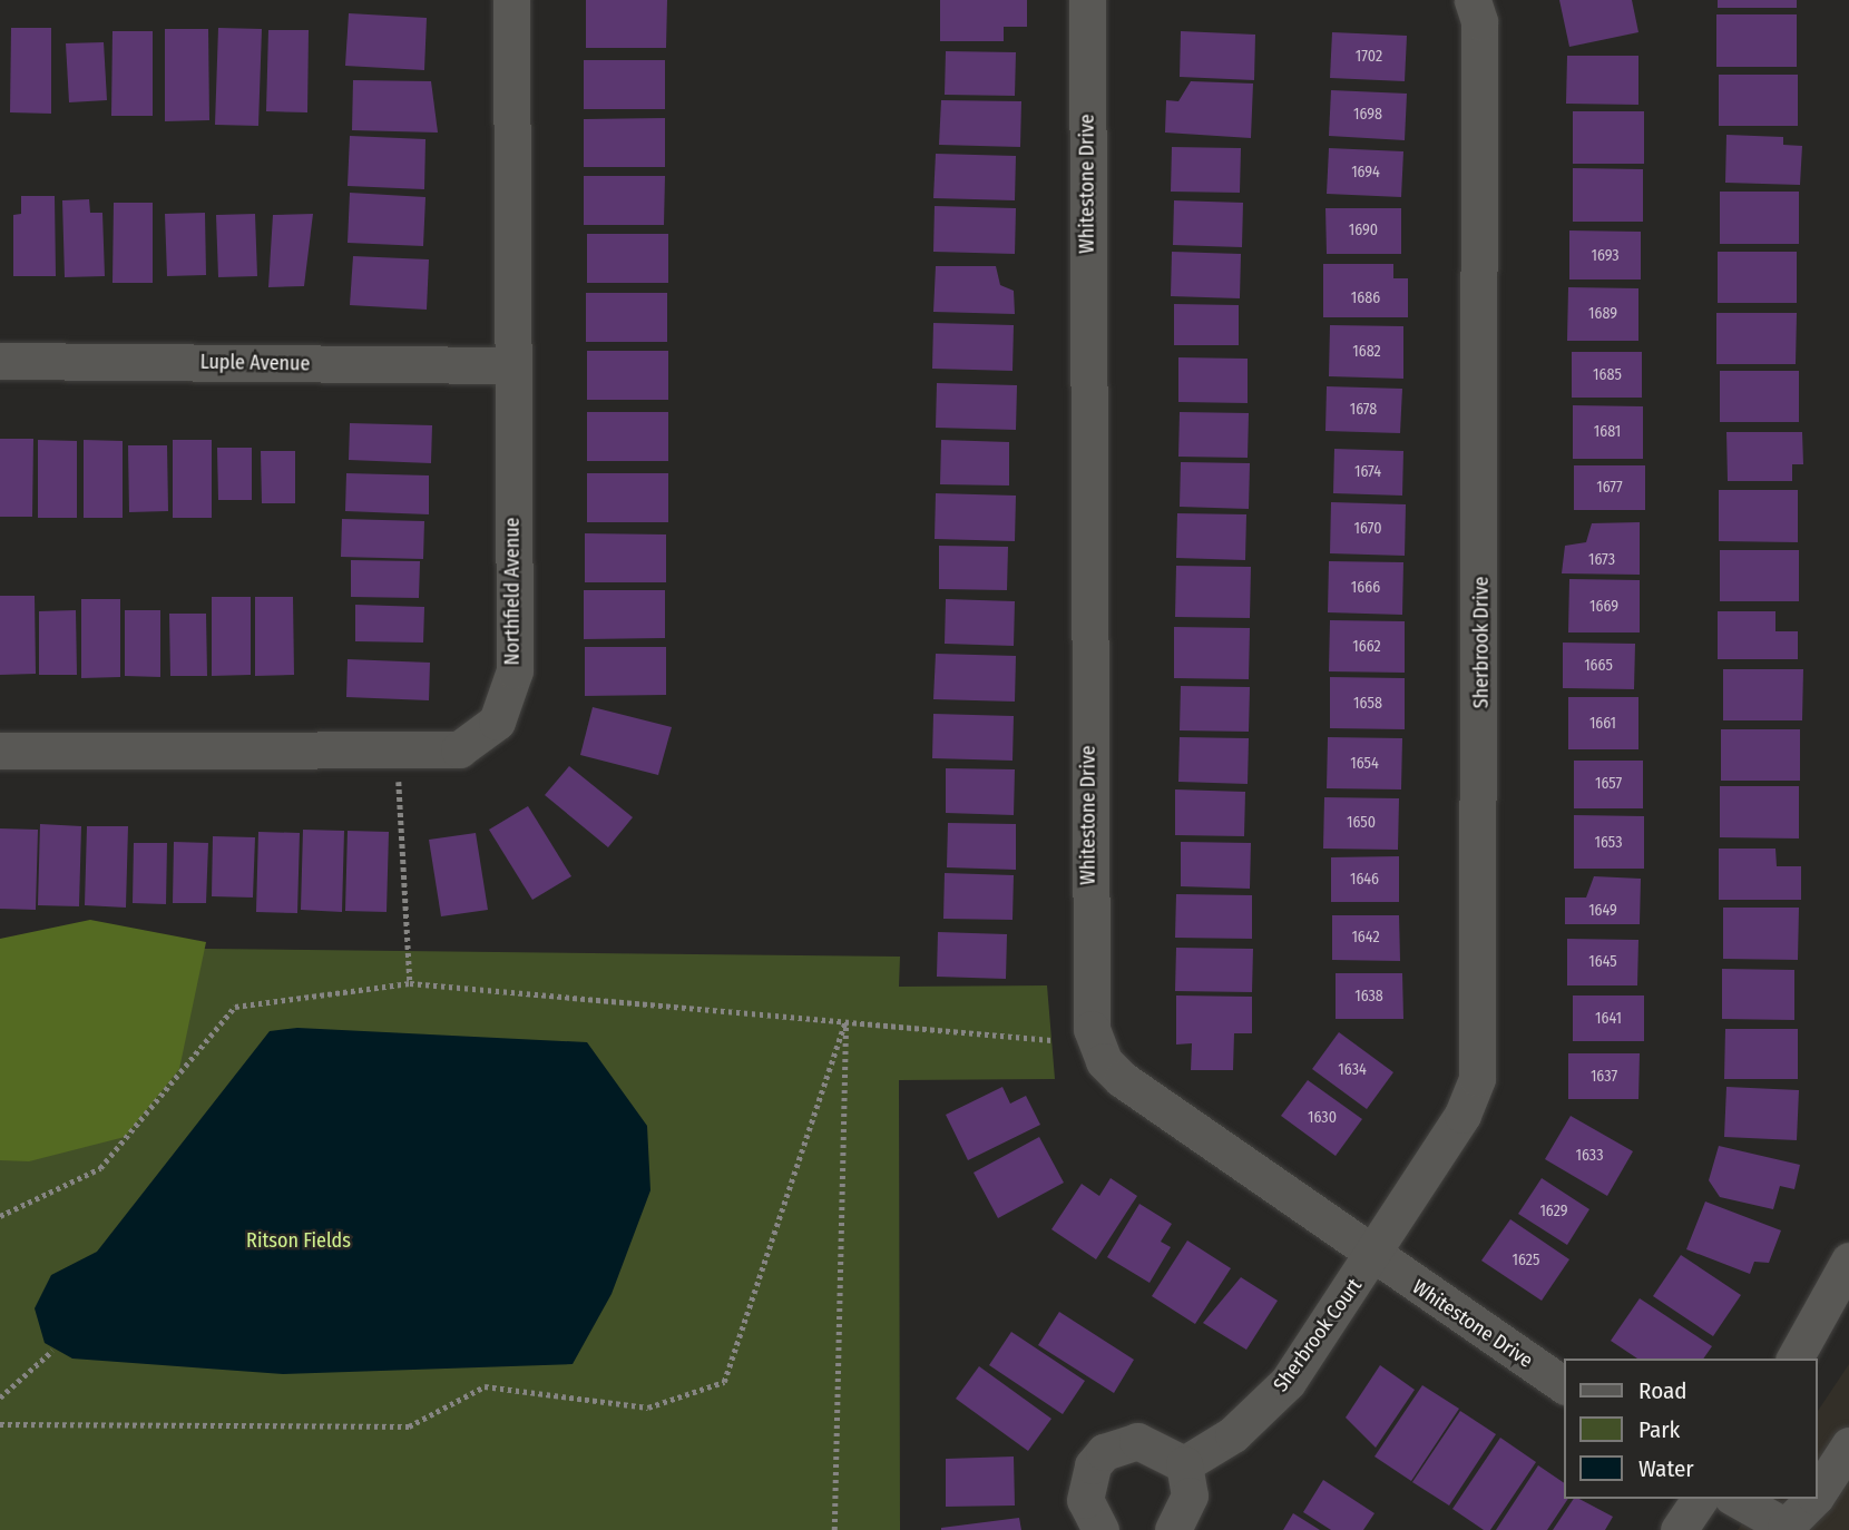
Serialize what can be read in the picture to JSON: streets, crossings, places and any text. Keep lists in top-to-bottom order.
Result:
{
  "streets": {
    "street": [
      "Whitestone Drive",
      "Luple Avenue",
      "Northfield Avenue",
      "Sherbrook Drive",
      "Sherbrook Court"
    ]
  },
  "crossings": [
    ["Whitestone Drive", "Sherbrook Drive"],
    ["Whitestone Drive", "Sherbrook Court"],
    ["Luple Avenue", "Northfield Avenue"],
    ["Sherbrook Drive", "Sherbrook Court"]
  ],
  "parks": ["Ritson Fields"],
  "house_numbers": [
    "1702",
    "1698",
    "1694",
    "1690",
    "1693",
    "1686",
    "1689",
    "1682",
    "1685",
    "1678",
    "1681",
    "1674",
    "1677",
    "1670",
    "1673",
    "1666",
    "1669",
    "1662",
    "1665",
    "1658",
    "1661",
    "1654",
    "1657",
    "1650",
    "1653",
    "1646",
    "1649",
    "1642",
    "1645",
    "1638",
    "1641",
    "1634",
    "1637",
    "1630",
    "1633",
    "1629",
    "1625"
  ],
  "legend": ["Road", "Park", "Water"]
}
